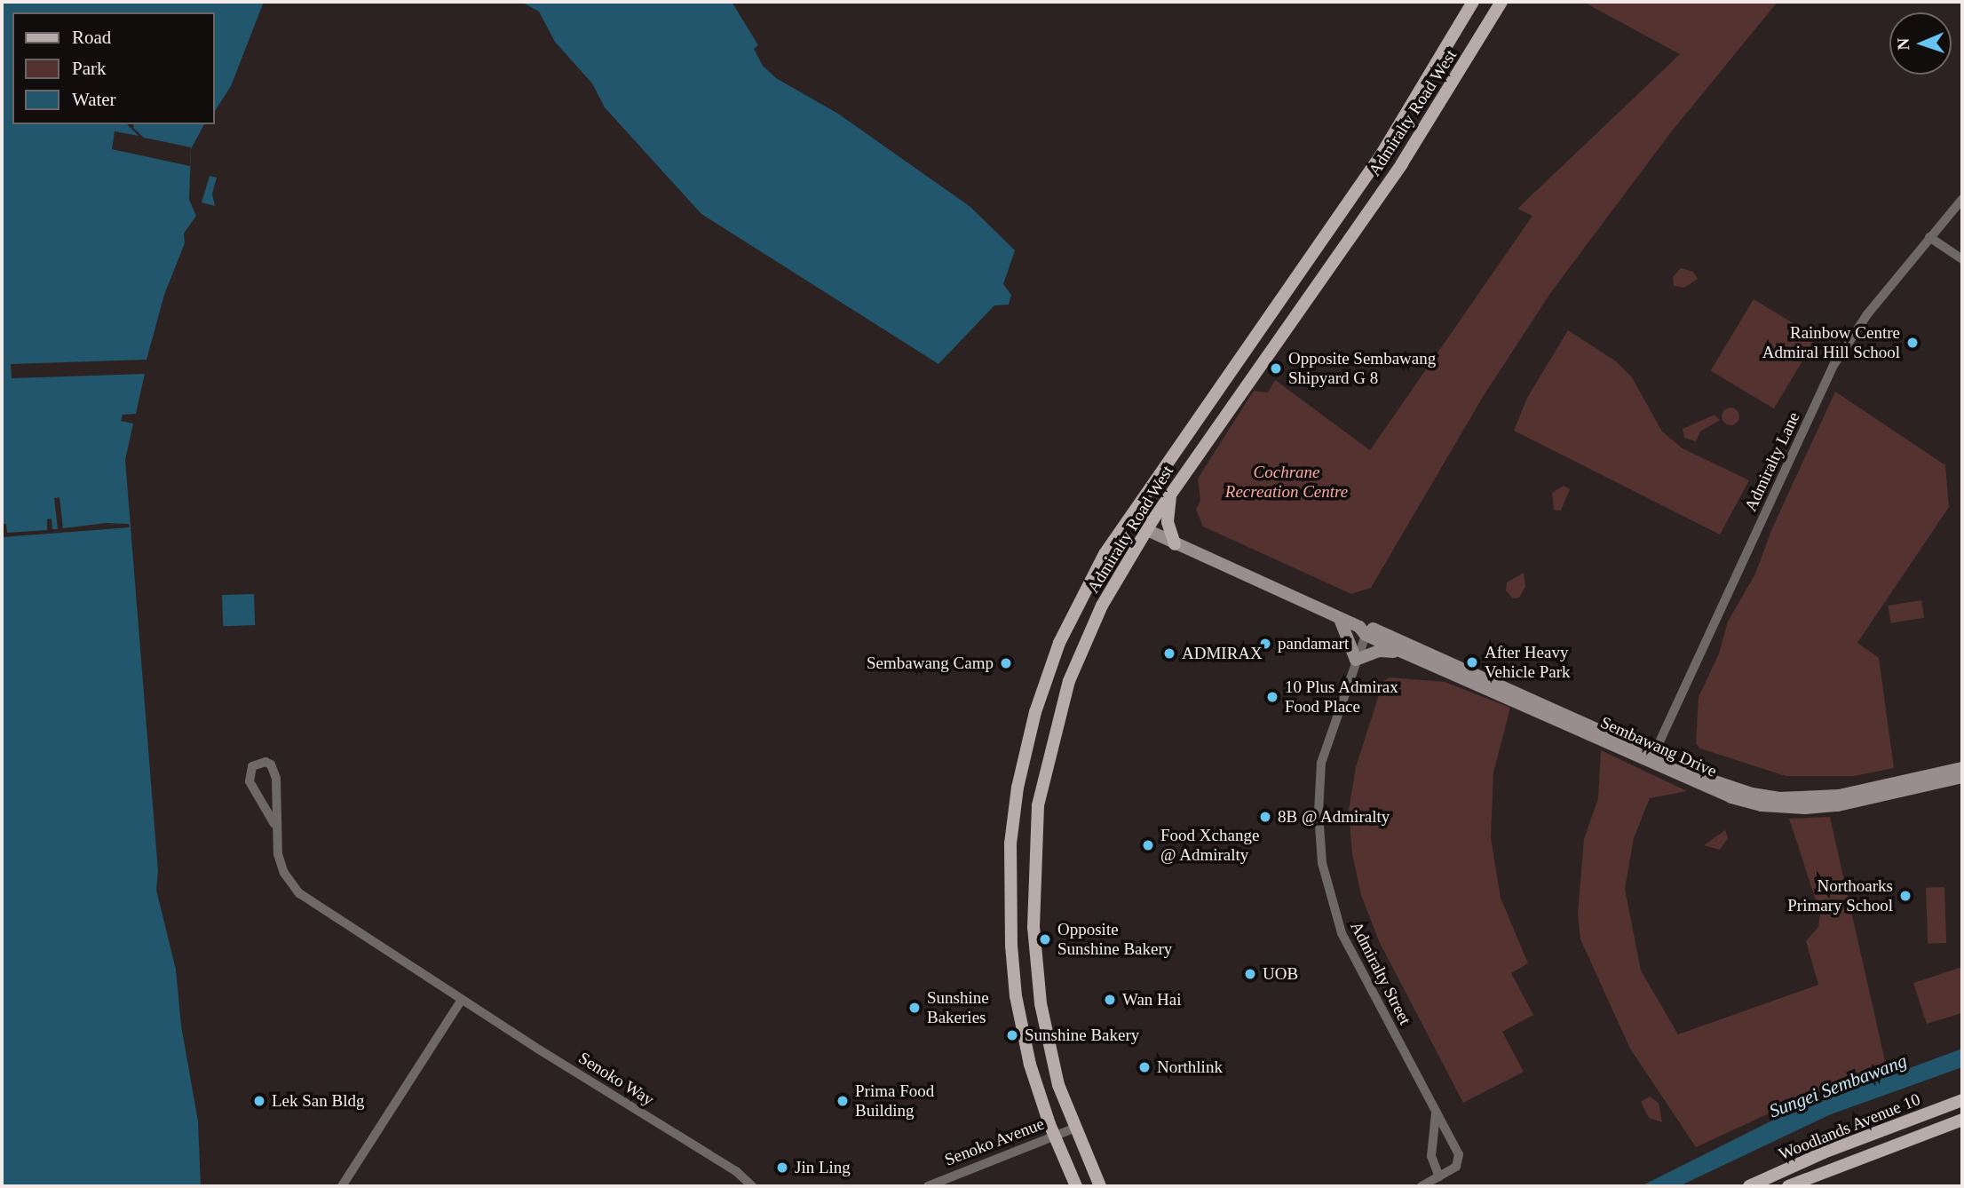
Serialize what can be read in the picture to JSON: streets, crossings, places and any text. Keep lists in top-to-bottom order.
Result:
{
  "streets": {
    "main road": ["Admiralty Road West", "Sembawang Drive", "Woodlands Avenue 10"],
    "street": [
      "Admiralty Lane",
      "Admiralty Street",
      "Senoko Way",
      "Senoko Avenue"
    ]
  },
  "crossings": [
    ["Admiralty Road West", "Sembawang Drive"],
    ["Admiralty Road West", "Senoko Avenue"],
    ["Admiralty Lane", "Sembawang Drive"],
    ["Sembawang Drive", "Admiralty Street"]
  ],
  "water": ["Sungei Sembawang"],
  "parks": ["Cochrane Recreation Centre"],
  "places": [
    "Rainbow Centre Admiral Hill School",
    "Opposite Sembawang Shipyard G 8",
    "pandamart",
    "ADMIRAX",
    "After Heavy Vehicle Park",
    "Sembawang Camp",
    "10 Plus Admirax Food Place",
    "8B @ Admiralty",
    "Food Xchange @ Admiralty",
    "Northoarks Primary School",
    "Opposite Sunshine Bakery",
    "UOB",
    "Wan Hai",
    "Sunshine Bakeries",
    "Sunshine Bakery",
    "Northlink",
    "Lek San Bldg",
    "Prima Food Building",
    "Jin Ling"
  ],
  "legend": ["Road", "Park", "Water"],
  "north": "left"
}
